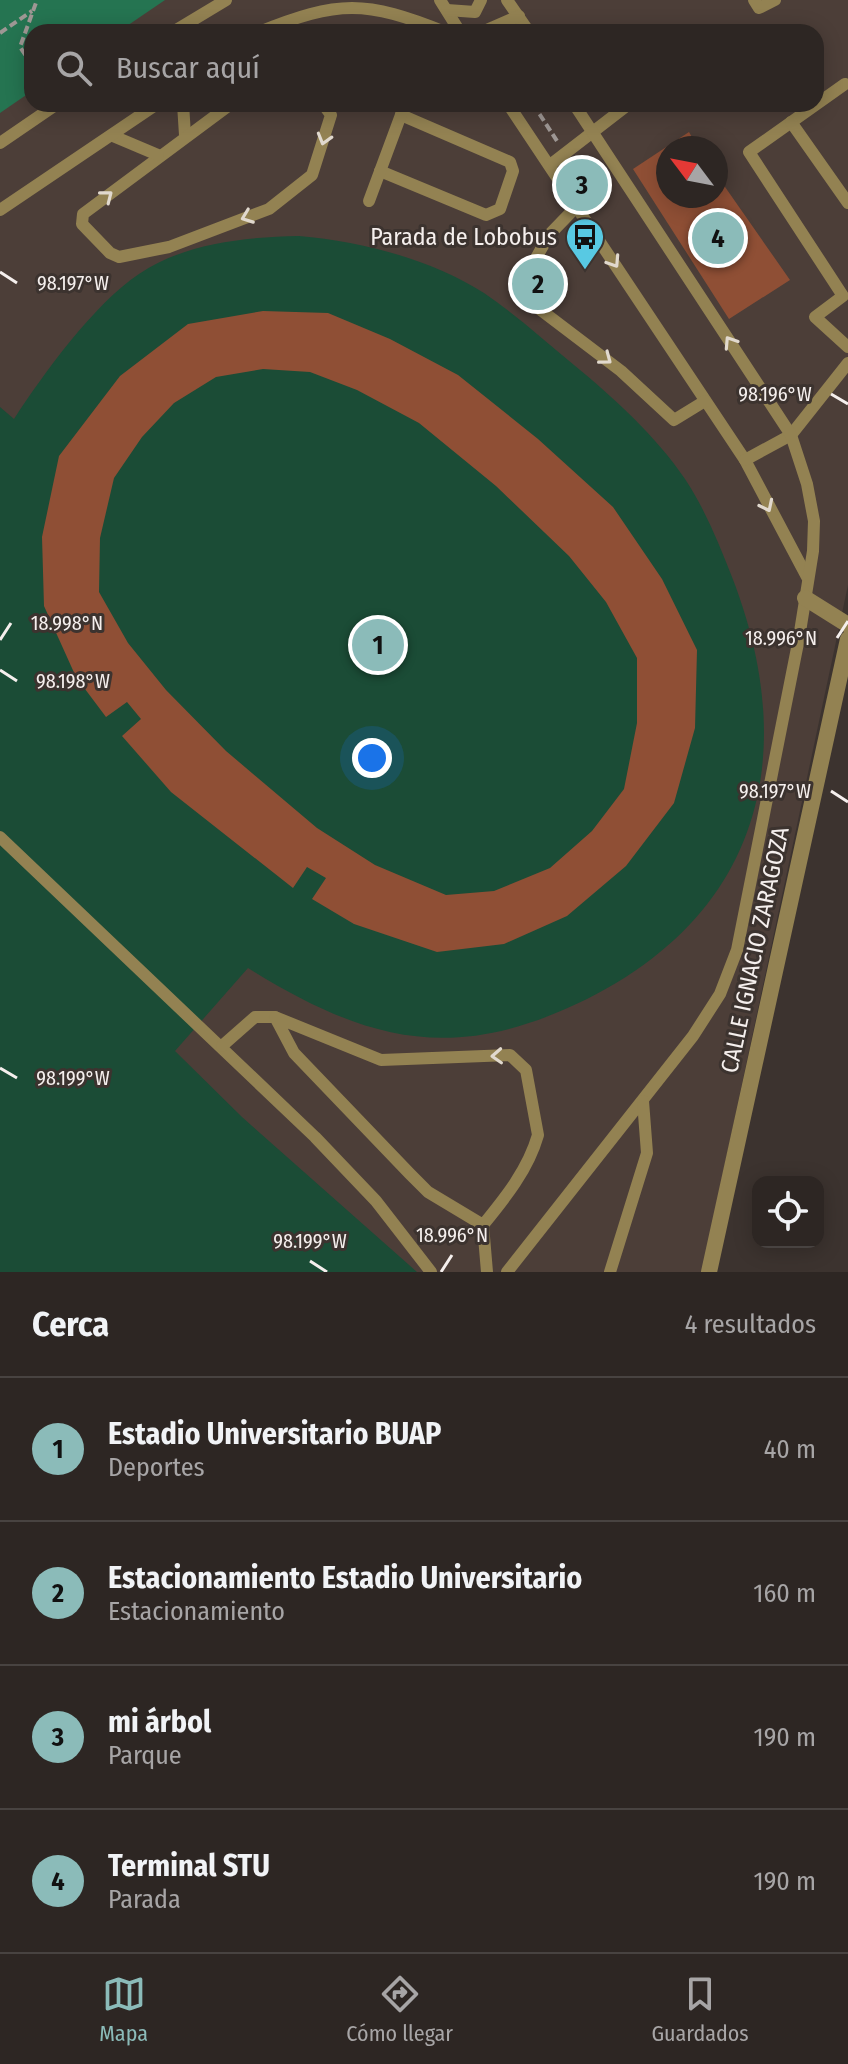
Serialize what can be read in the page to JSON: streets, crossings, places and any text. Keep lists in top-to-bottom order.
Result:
{
  "streets": {
    "street": ["CALLE IGNACIO ZARAGOZA"]
  },
  "places": {
    "bus stop": ["Parada de Lobobus"]
  },
  "north": "top left",
  "page": {
    "search": "Buscar aquí",
    "pins": [
      "3",
      "4",
      "2",
      "1"
    ],
    "heading": ["Cerca", "4 resultados"],
    "list": [
      {
        "mark": "1",
        "name": "Estadio Universitario BUAP",
        "note": "Deportes",
        "value": "40 m"
      },
      {
        "mark": "2",
        "name": "Estacionamiento Estadio Universitario",
        "note": "Estacionamiento",
        "value": "160 m"
      },
      {
        "mark": "3",
        "name": "mi árbol",
        "note": "Parque",
        "value": "190 m"
      },
      {
        "mark": "4",
        "name": "Terminal STU",
        "note": "Parada",
        "value": "190 m"
      }
    ],
    "nav": ["Mapa", "Cómo llegar", "Guardados"]
  },
  "coordinates": [
    "98.197°W",
    "98.196°W",
    "18.998°N",
    "18.996°N",
    "98.198°W",
    "98.199°W"
  ]
}
